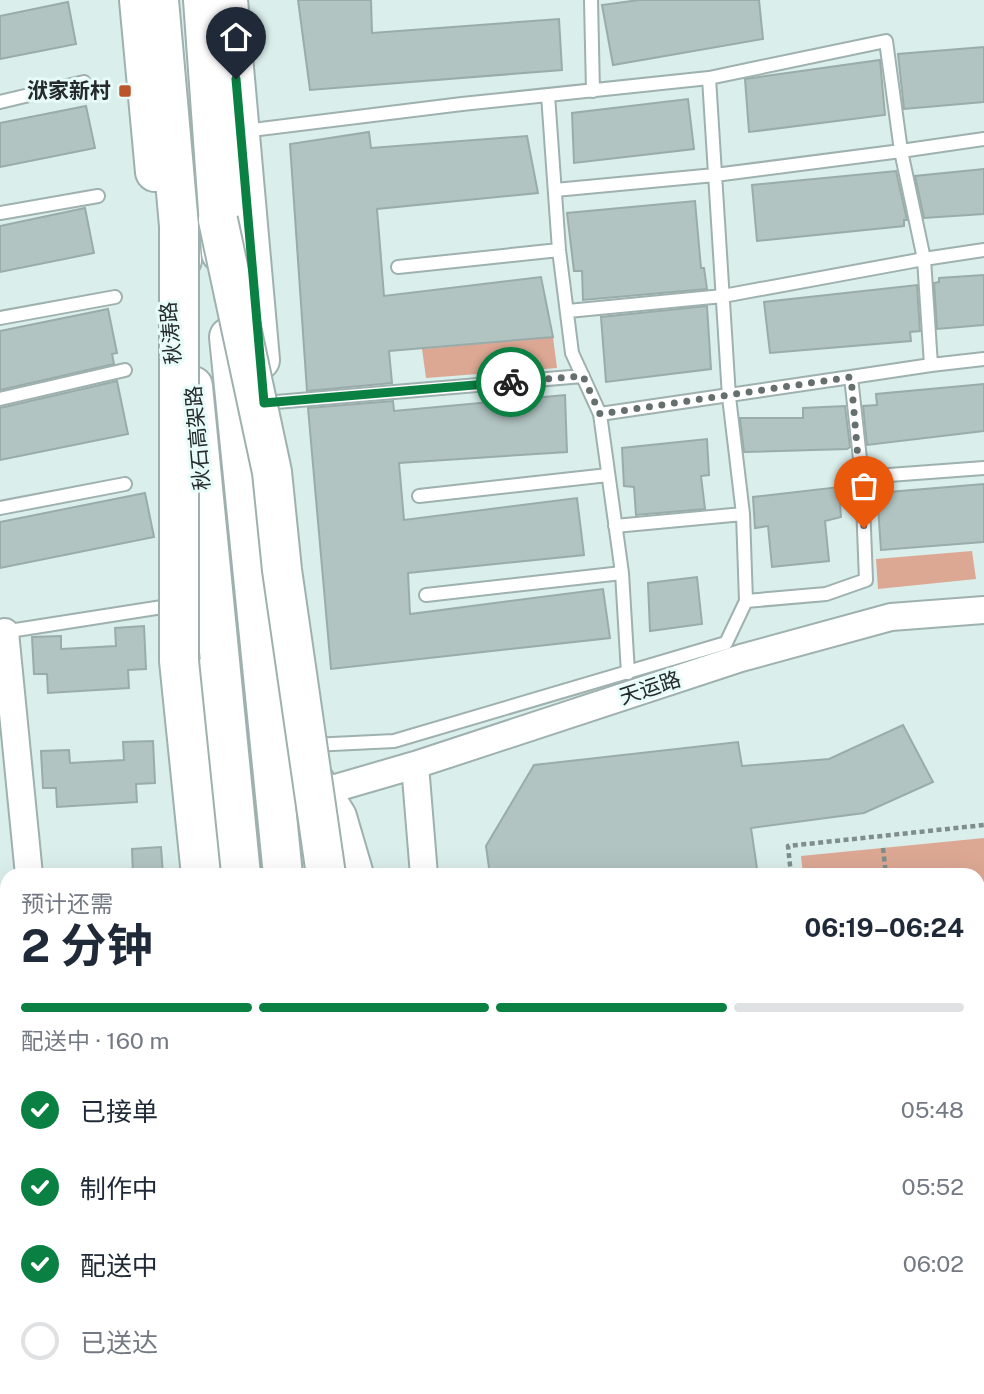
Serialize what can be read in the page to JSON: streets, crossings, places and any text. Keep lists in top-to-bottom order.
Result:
{
  "streets": {
    "main road": ["秋涛路", "秋石高架路"],
    "street": ["天运路"]
  },
  "places": {
    "transit": ["洑家新村"]
  },
  "page": {
    "heading": ["2 分钟", "预计还需", "06:19–06:24"],
    "bar": "配送中 · 160 m",
    "list": [
      ["已接单", "05:48"],
      ["制作中", "05:52"],
      ["配送中", "06:02"],
      "已送达"
    ]
  }
}
